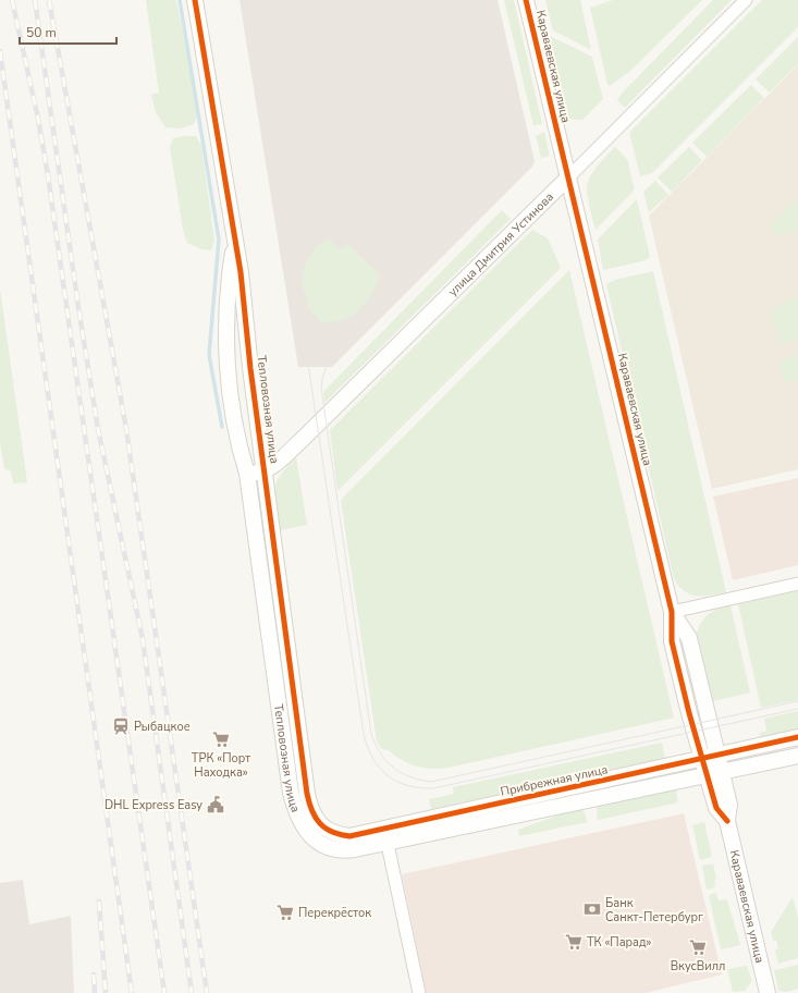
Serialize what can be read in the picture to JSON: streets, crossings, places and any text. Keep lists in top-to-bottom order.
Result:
{
  "streets": {
    "street": [
      "Караваевская улица",
      "улица Дмитрия Устинова",
      "Тепловозная улица",
      "Прибрежная улица"
    ]
  },
  "crossings": [
    ["Караваевская улица", "улица Дмитрия Устинова"],
    ["Караваевская улица", "Прибрежная улица"],
    ["улица Дмитрия Устинова", "Тепловозная улица"],
    ["Тепловозная улица", "Прибрежная улица"]
  ],
  "places": {
    "station": ["Рыбацкое"],
    "supermarket": [
      "ТРК «Порт Находка»",
      "Перекрёсток",
      "ТК «Парад»",
      "ВкусВилл"
    ],
    "public building": ["DHL Express Easy"],
    "bank": ["Банк Санкт-Петербург"]
  },
  "scale_bar": "50 m"
}
